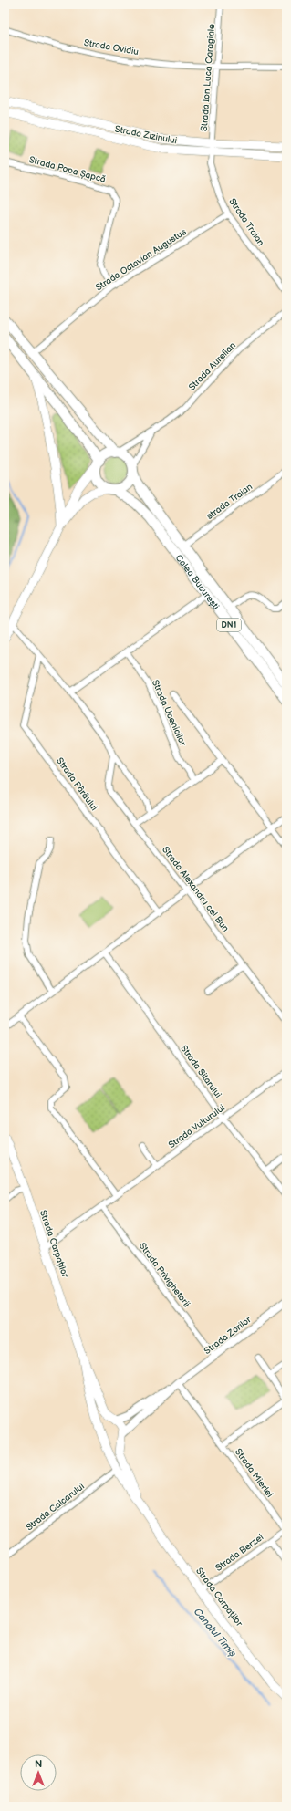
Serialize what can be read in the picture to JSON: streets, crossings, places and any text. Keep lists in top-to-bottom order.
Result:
{
  "streets": {
    "main road": [
      "Strada Zizinului",
      "Calea București",
      "DN1",
      "Strada Carpaților"
    ],
    "street": [
      "Strada Ovidiu",
      "Strada Ion Luca Caragiale",
      "Strada Popa Șapcă",
      "Strada Traian",
      "Strada Octavian Augustus",
      "Strada Aurelian",
      "strada Traian",
      "Strada Ucenicilor",
      "Strada Pârâului",
      "Strada Alexandru cel Bun",
      "Strada Sitarului",
      "Strada Vulturului",
      "Strada Privighetorii",
      "Strada Zorilor",
      "Strada Mierlei",
      "Strada Calcarului",
      "Strada Berzei"
    ]
  },
  "crossings": [
    ["Strada Ovidiu", "Strada Ion Luca Caragiale"],
    ["Strada Ion Luca Caragiale", "Strada Zizinului"],
    ["Strada Ion Luca Caragiale", "Strada Traian"],
    ["Strada Zizinului", "Strada Traian"],
    ["Strada Popa Șapcă", "Strada Octavian Augustus"],
    ["Strada Traian", "Strada Octavian Augustus"],
    ["Strada Octavian Augustus", "DN1"],
    ["Strada Aurelian", "Calea București"],
    ["Strada Aurelian", "DN1"],
    ["strada Traian", "Calea București"],
    ["Calea București", "DN1"],
    ["Strada Sitarului", "Strada Vulturului"],
    ["Strada Vulturului", "Strada Carpaților"],
    ["Strada Vulturului", "Strada Privighetorii"],
    ["Strada Carpaților", "Strada Zorilor"],
    ["Strada Carpaților", "Strada Calcarului"],
    ["Strada Carpaților", "Strada Berzei"],
    ["Strada Privighetorii", "Strada Zorilor"],
    ["Strada Zorilor", "Strada Mierlei"],
    ["Strada Mierlei", "Strada Berzei"]
  ],
  "water": ["Canalul Timiș"],
  "north": "top"
}
